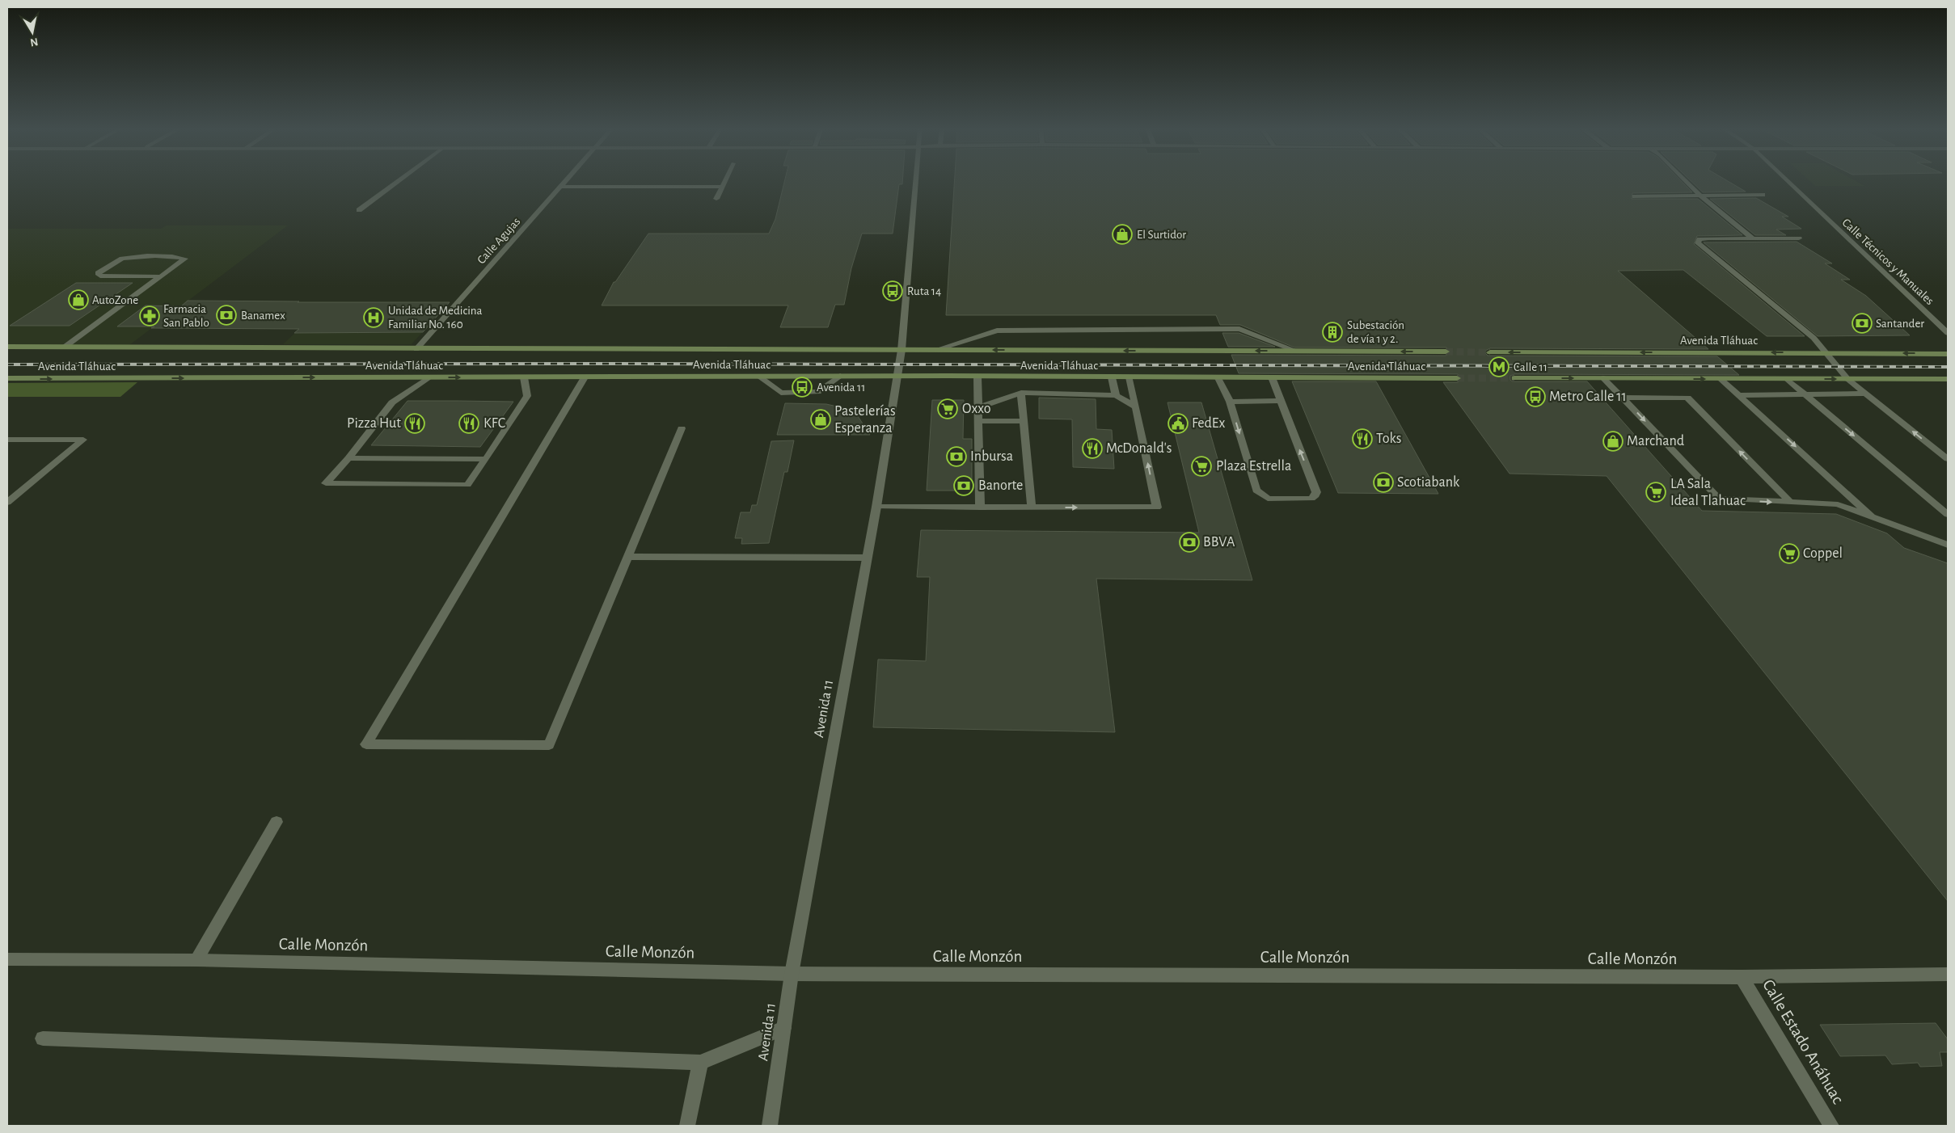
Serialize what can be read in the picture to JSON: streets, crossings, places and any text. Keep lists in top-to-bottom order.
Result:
{
  "streets": {
    "main road": ["Avenida Tláhuac"],
    "street": [
      "Calle Agujas",
      "Calle Técnicos y Manuales",
      "Avenida 11",
      "Calle Monzón",
      "Calle Estado Anáhuac"
    ]
  },
  "crossings": [
    ["Calle Agujas", "Avenida Tláhuac"],
    ["Avenida Tláhuac", "Avenida 11"],
    ["Avenida 11", "Calle Monzón"],
    ["Calle Monzón", "Calle Estado Anáhuac"]
  ],
  "places": {
    "shop": [
      "El Surtidor",
      "AutoZone",
      "Pastelerías Esperanza",
      "Marchand"
    ],
    "bus stop": ["Ruta 14", "Avenida 11", "Metro Calle 11"],
    "bank": [
      "Banamex",
      "Santander",
      "Inbursa",
      "Scotiabank",
      "Banorte",
      "BBVA"
    ],
    "pharmacy": ["Farmacia San Pablo"],
    "hospital": ["Unidad de Medicina Familiar No. 160"],
    "building": ["Subestación de vía 1 y 2."],
    "metro station": ["Calle 11"],
    "supermarket": [
      "Oxxo",
      "Plaza Estrella",
      "LA Sala Ideal Tlahuac",
      "Coppel"
    ],
    "restaurant": [
      "Pizza Hut",
      "KFC",
      "Toks",
      "McDonald's"
    ],
    "public building": ["FedEx"]
  },
  "north": "bottom"
}
